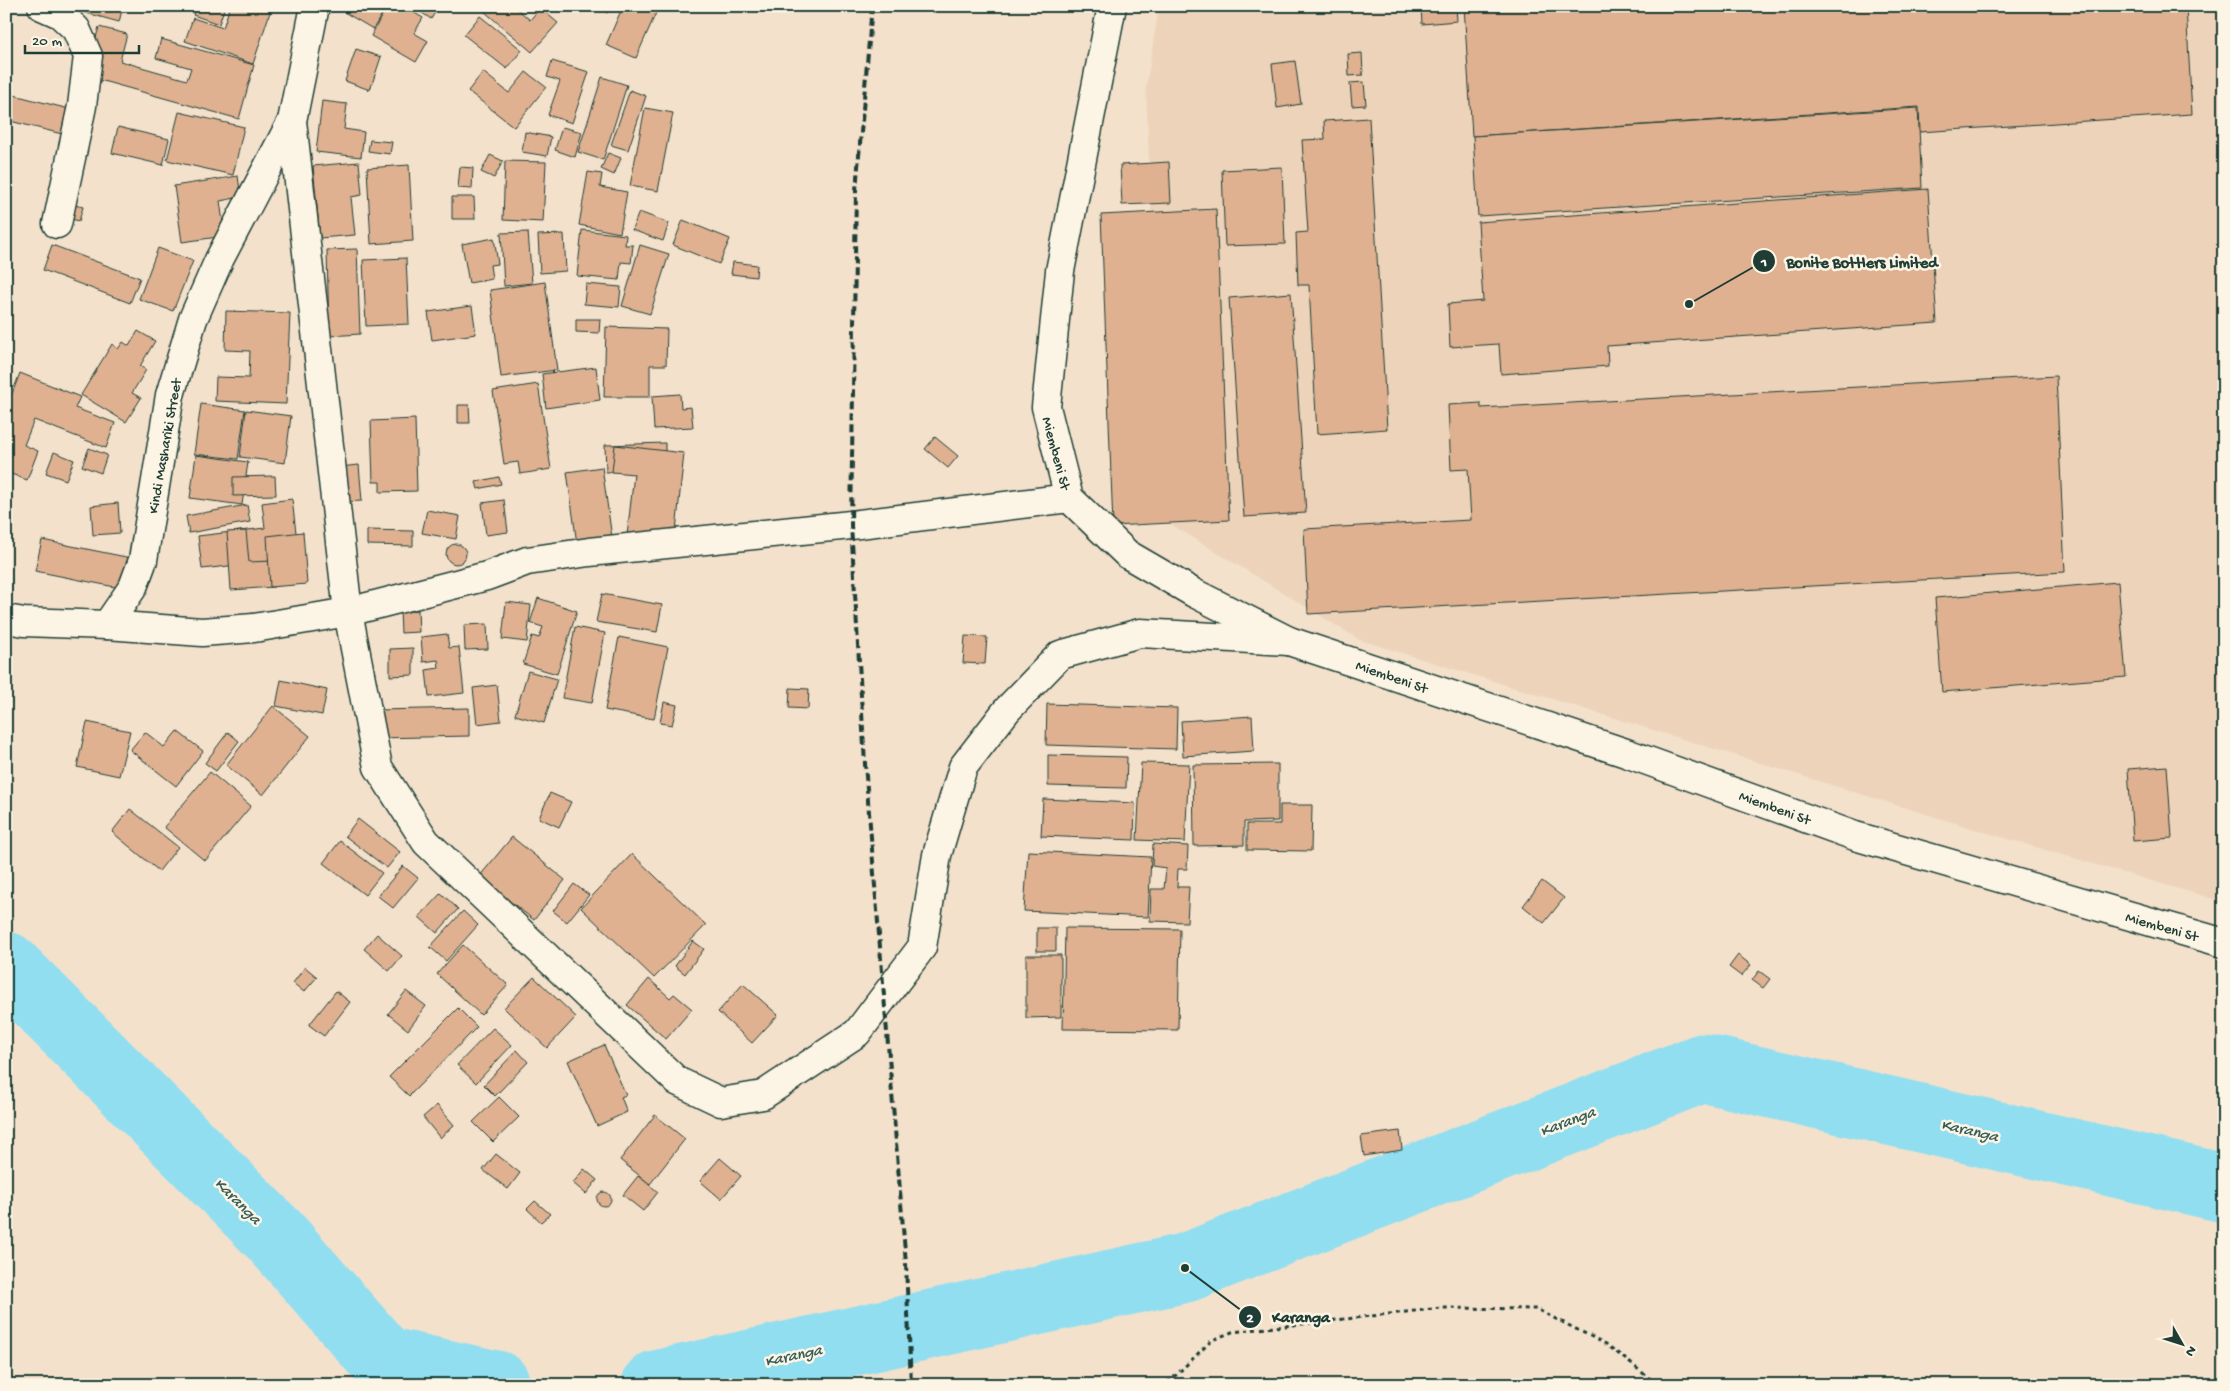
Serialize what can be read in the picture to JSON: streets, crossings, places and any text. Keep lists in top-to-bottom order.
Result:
{
  "streets": {
    "street": ["Kindi Mashariki Street", "Miembeni St"]
  },
  "water": ["Karanga"],
  "places": ["Bonite Bottlers Limited", "Karanga"],
  "scale_bar": "20 m",
  "north": "bottom right"
}
